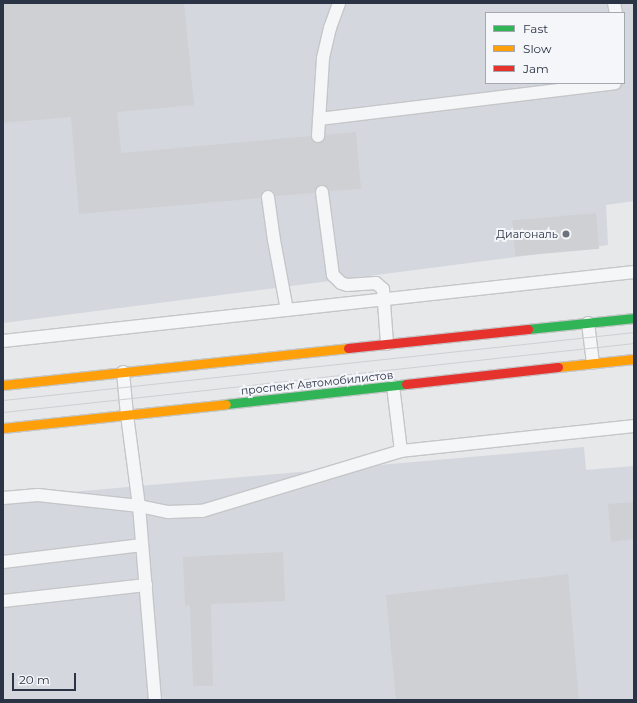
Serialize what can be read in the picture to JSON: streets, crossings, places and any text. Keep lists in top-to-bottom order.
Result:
{
  "streets": {
    "main road": ["проспект Автомобилистов"]
  },
  "places": ["Диагональ"],
  "legend": ["Fast", "Slow", "Jam"],
  "scale_bar": "20 m"
}
